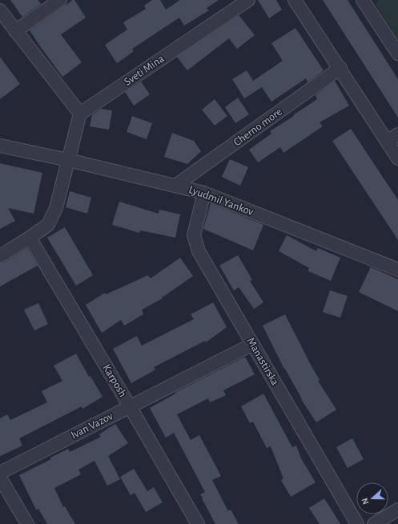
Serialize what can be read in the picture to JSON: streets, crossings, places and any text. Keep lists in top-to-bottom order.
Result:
{
  "streets": {
    "street": [
      "Sveti Mina",
      "Cherno more",
      "Lyudmil Yankov",
      "Manastirska",
      "Karposh",
      "Ivan Vazov"
    ]
  },
  "crossings": [
    ["Cherno more", "Lyudmil Yankov"],
    ["Lyudmil Yankov", "Manastirska"],
    ["Manastirska", "Ivan Vazov"],
    ["Karposh", "Ivan Vazov"]
  ],
  "north": "left"
}
